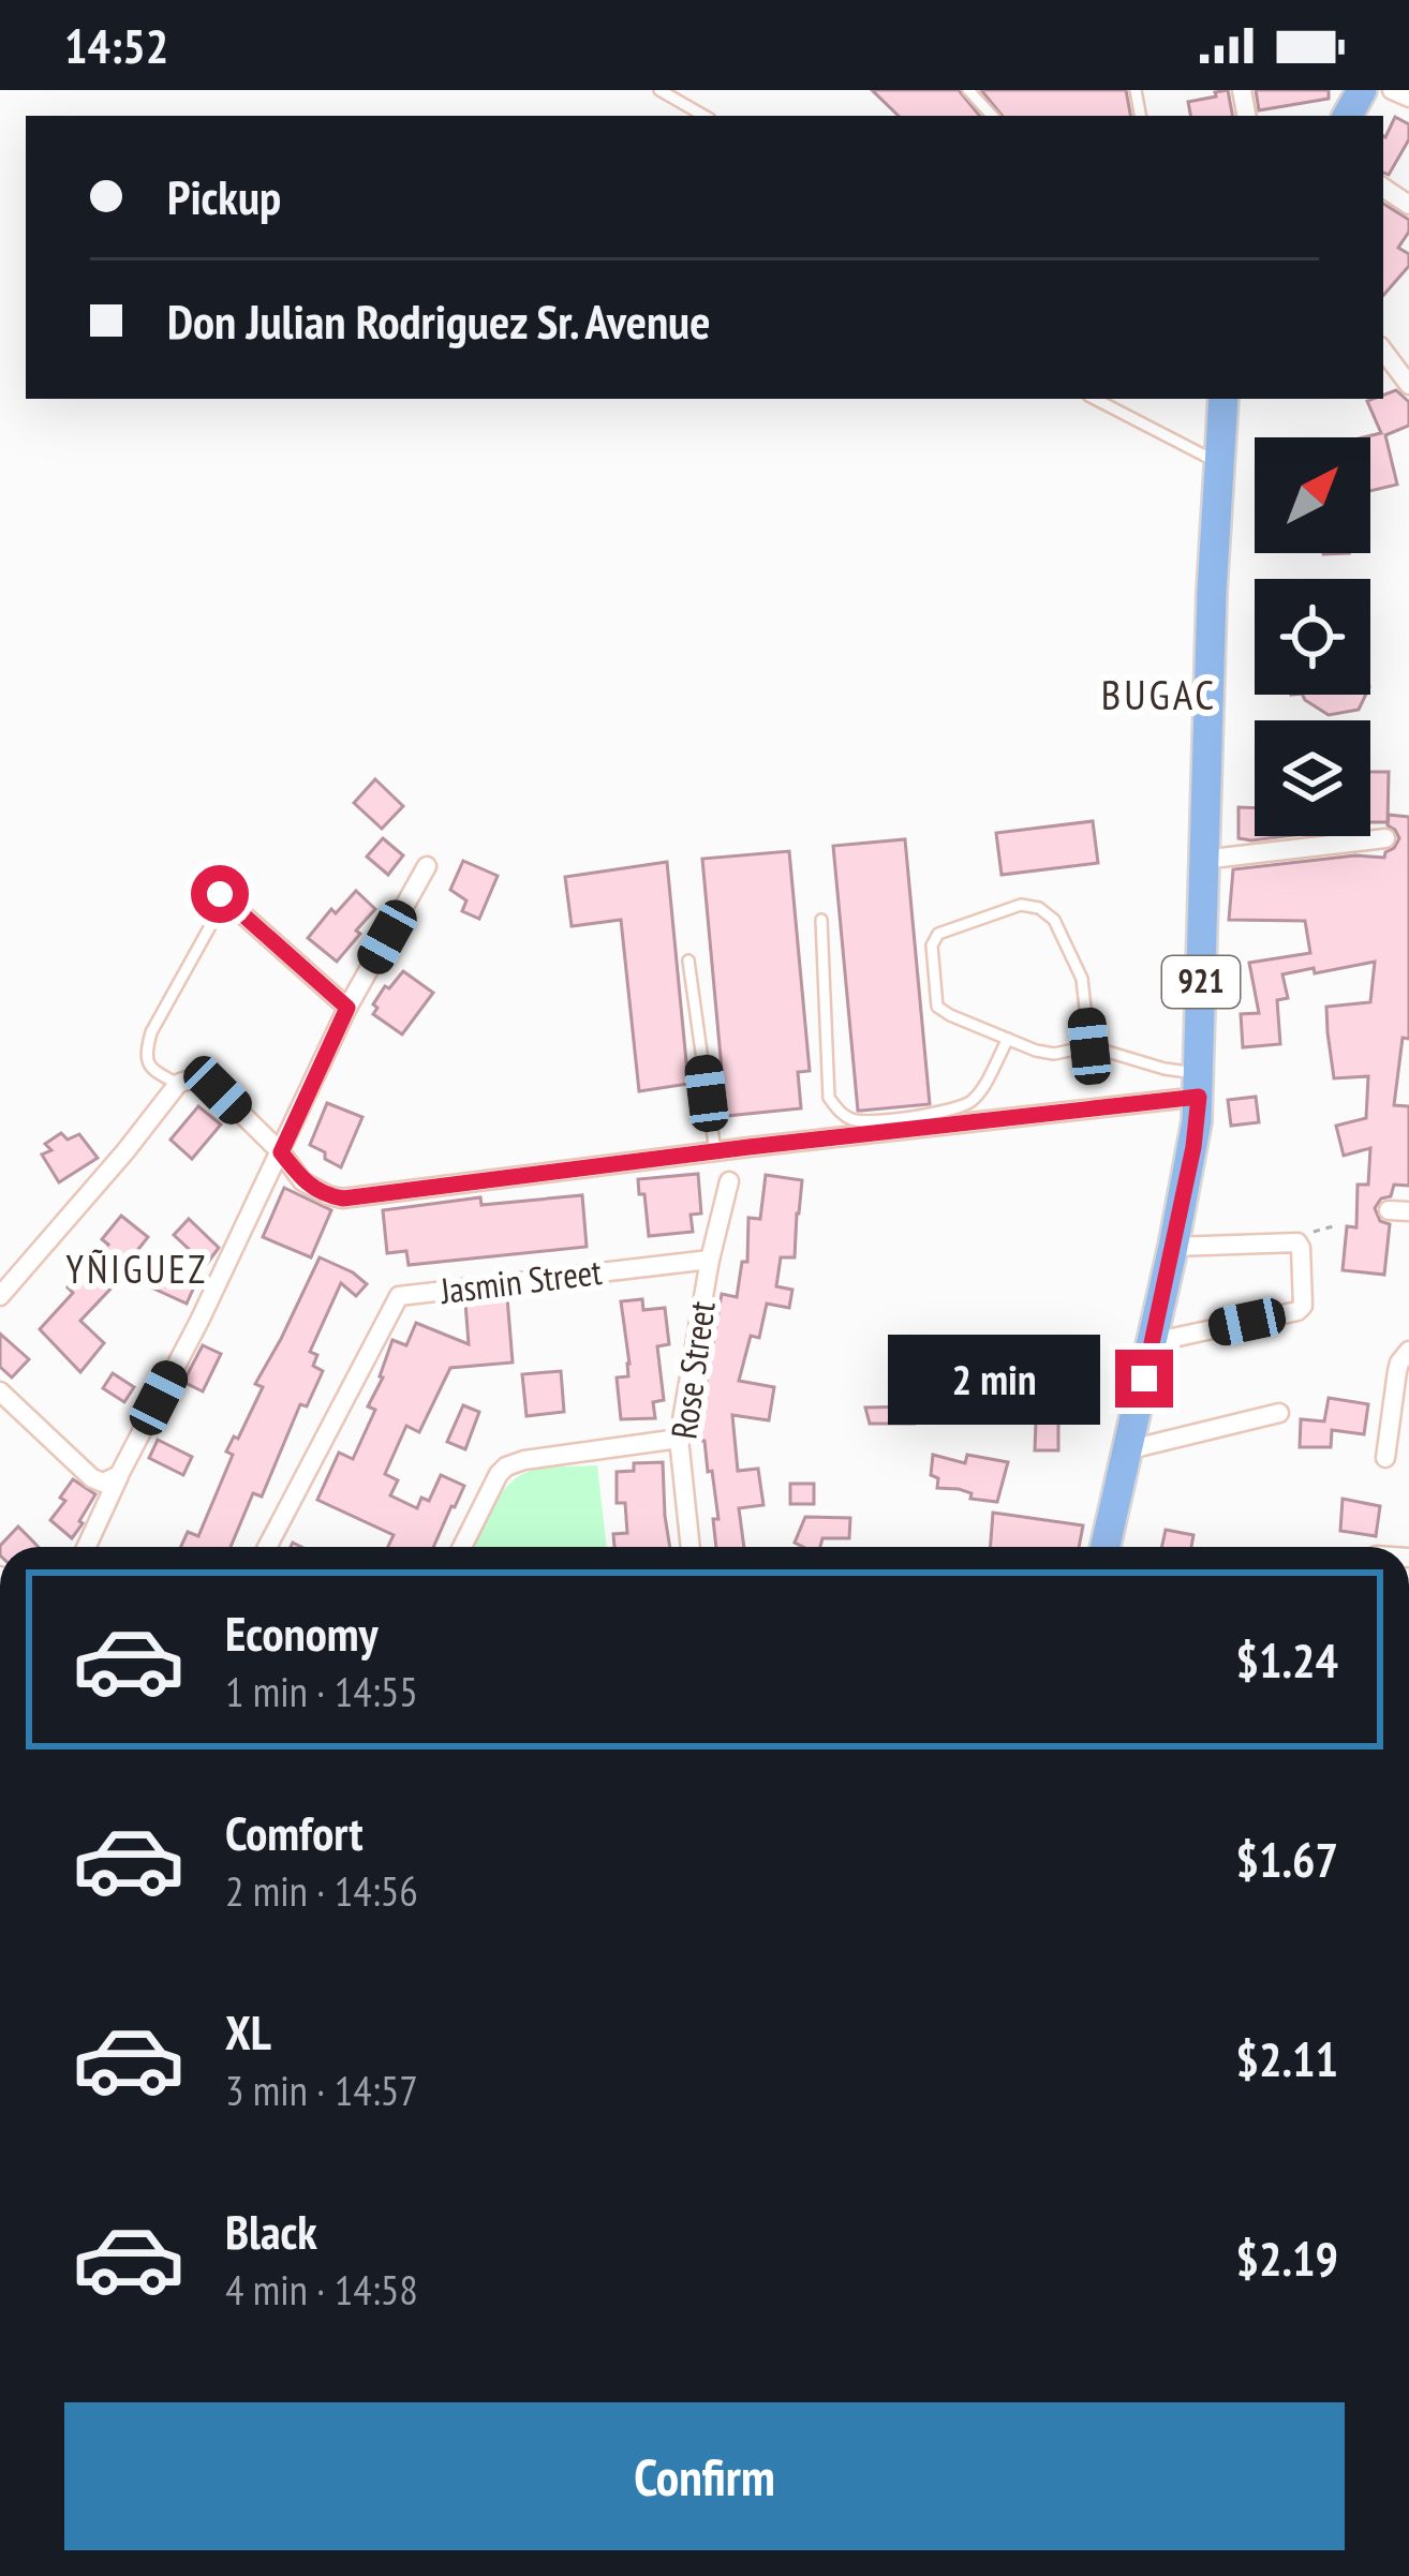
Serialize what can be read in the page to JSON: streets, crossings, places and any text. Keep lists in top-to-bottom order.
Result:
{
  "streets": {
    "main road": ["921"],
    "street": ["Jasmin Street", "Rose Street"]
  },
  "crossings": [
    ["Jasmin Street", "Rose Street"]
  ],
  "districts": ["BUGAC", "YÑIGUEZ"],
  "north": "top right",
  "page": {
    "status": "14:52",
    "banner": ["Pickup", "Don Julian Rodriguez Sr. Avenue"],
    "bubble": "2 min",
    "list": [
      {
        "name": "Economy",
        "note": "1 min · 14:55",
        "value": "$1.24"
      },
      {
        "name": "Comfort",
        "note": "2 min · 14:56",
        "value": "$1.67"
      },
      {
        "name": "XL",
        "note": "3 min · 14:57",
        "value": "$2.11"
      },
      {
        "name": "Black",
        "note": "4 min · 14:58",
        "value": "$2.19"
      }
    ],
    "buttons": "Confirm"
  }
}
